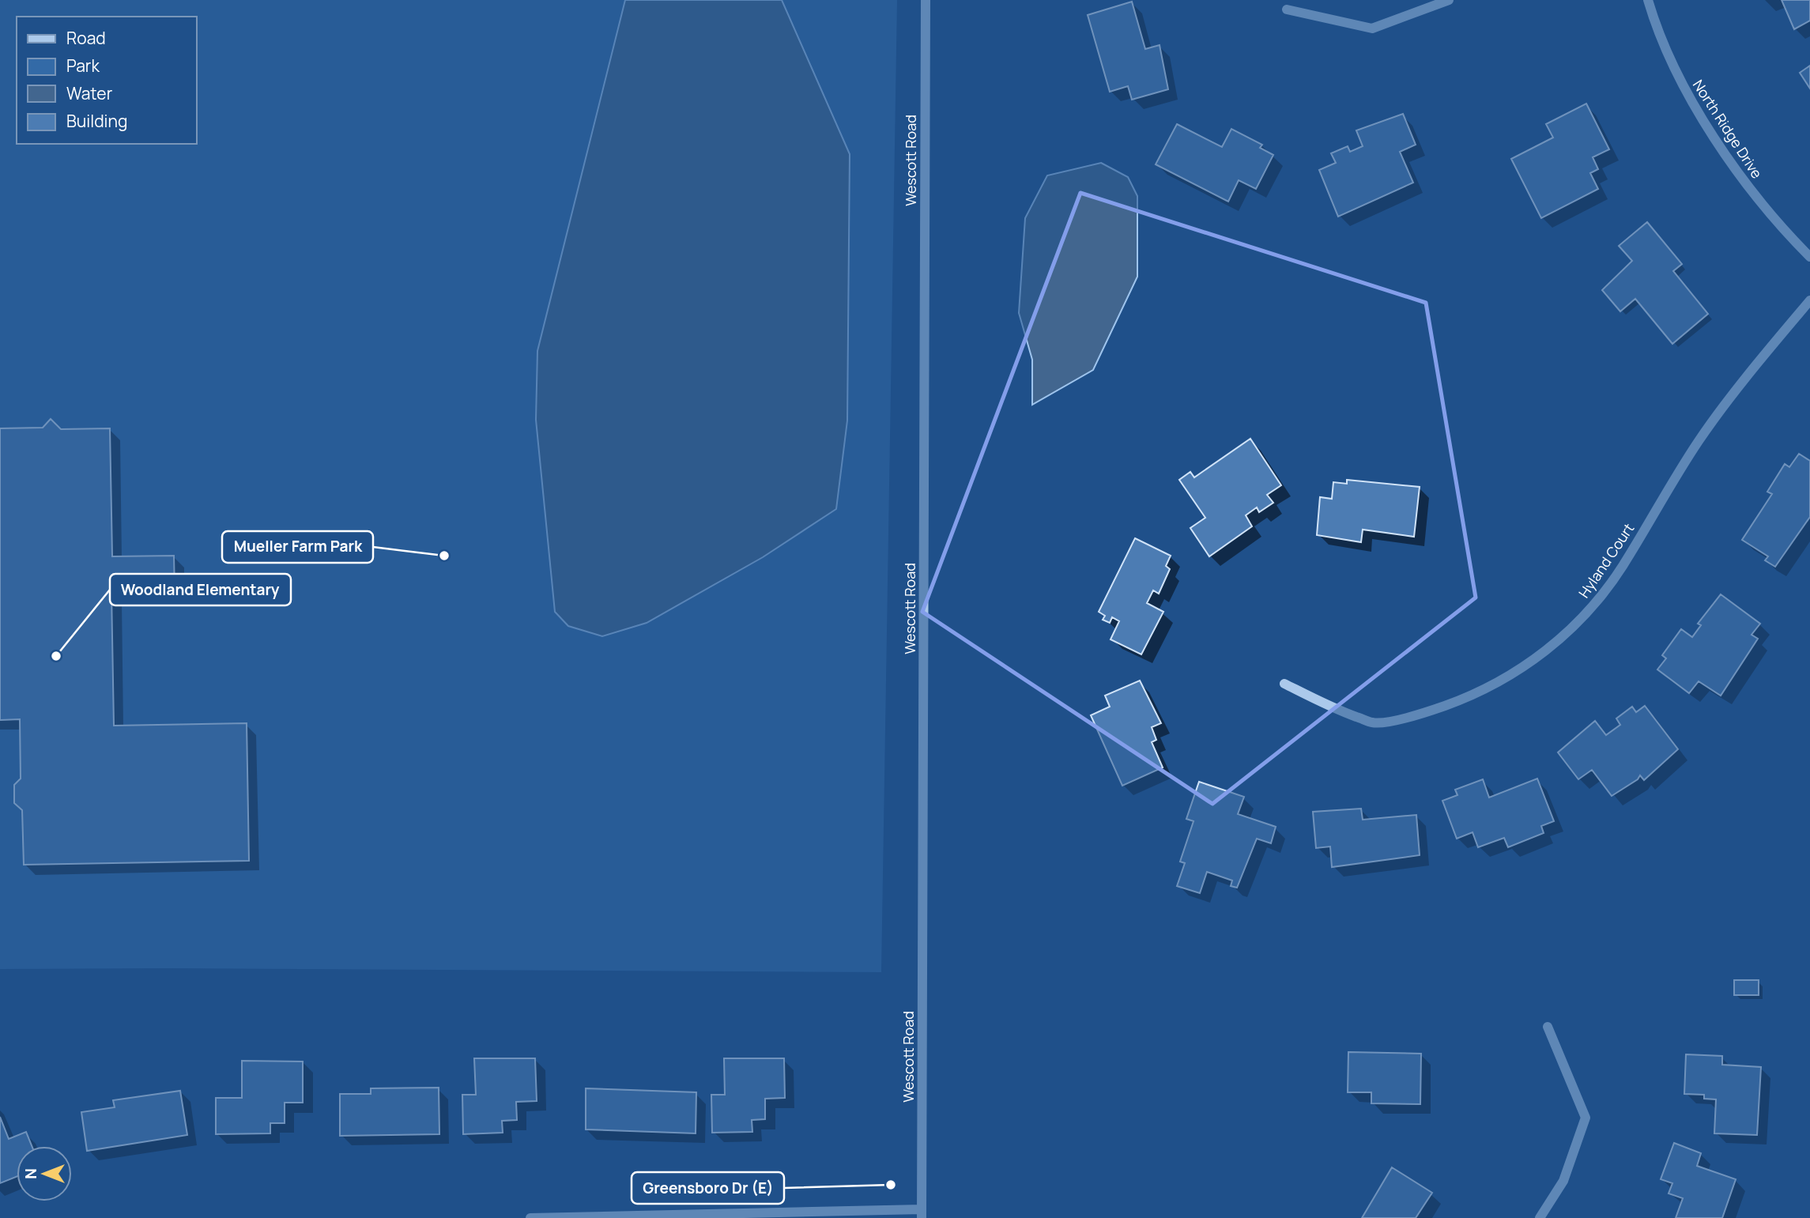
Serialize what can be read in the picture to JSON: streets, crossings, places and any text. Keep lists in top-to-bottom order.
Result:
{
  "streets": {
    "street": ["North Ridge Drive", "Wescott Road", "Hyland Court"]
  },
  "places": ["Mueller Farm Park", "Woodland Elementary", "Greensboro Dr (E)"],
  "legend": [
    "Road",
    "Park",
    "Water",
    "Building"
  ],
  "north": "left"
}
